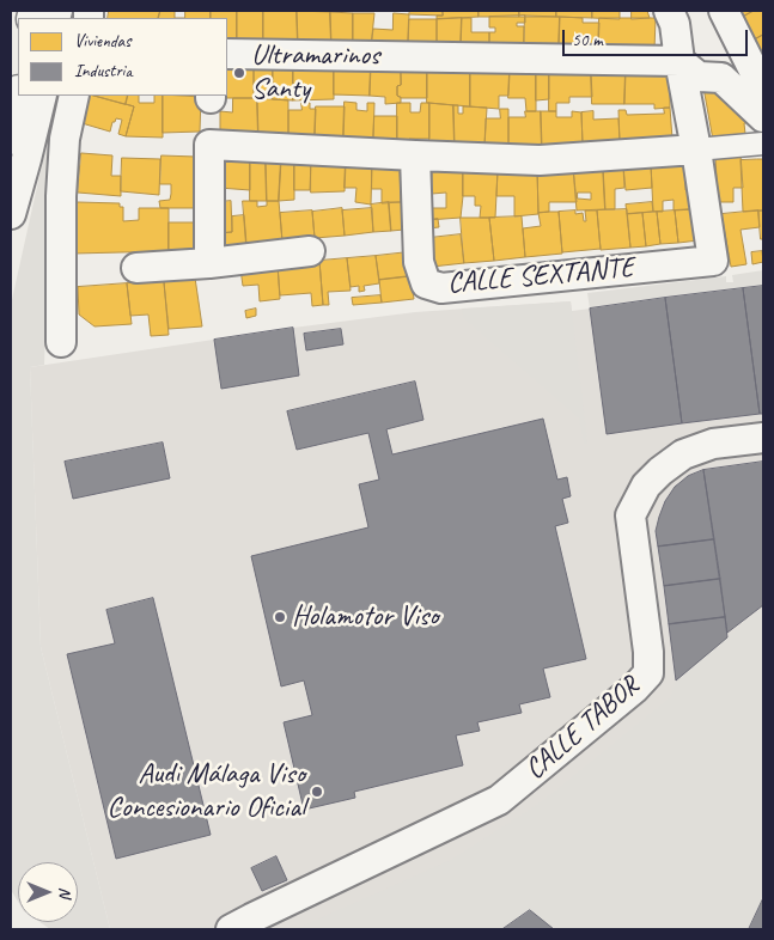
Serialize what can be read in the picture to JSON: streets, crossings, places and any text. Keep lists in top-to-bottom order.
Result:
{
  "streets": {
    "street": ["CALLE SEXTANTE", "CALLE TABOR"]
  },
  "places": ["Ultramarinos Santy", "Holamotor Viso", "Audi Málaga Viso Concesionario Oficial"],
  "legend": ["Viviendas", "Industria"],
  "scale_bar": "50 m",
  "north": "right"
}
